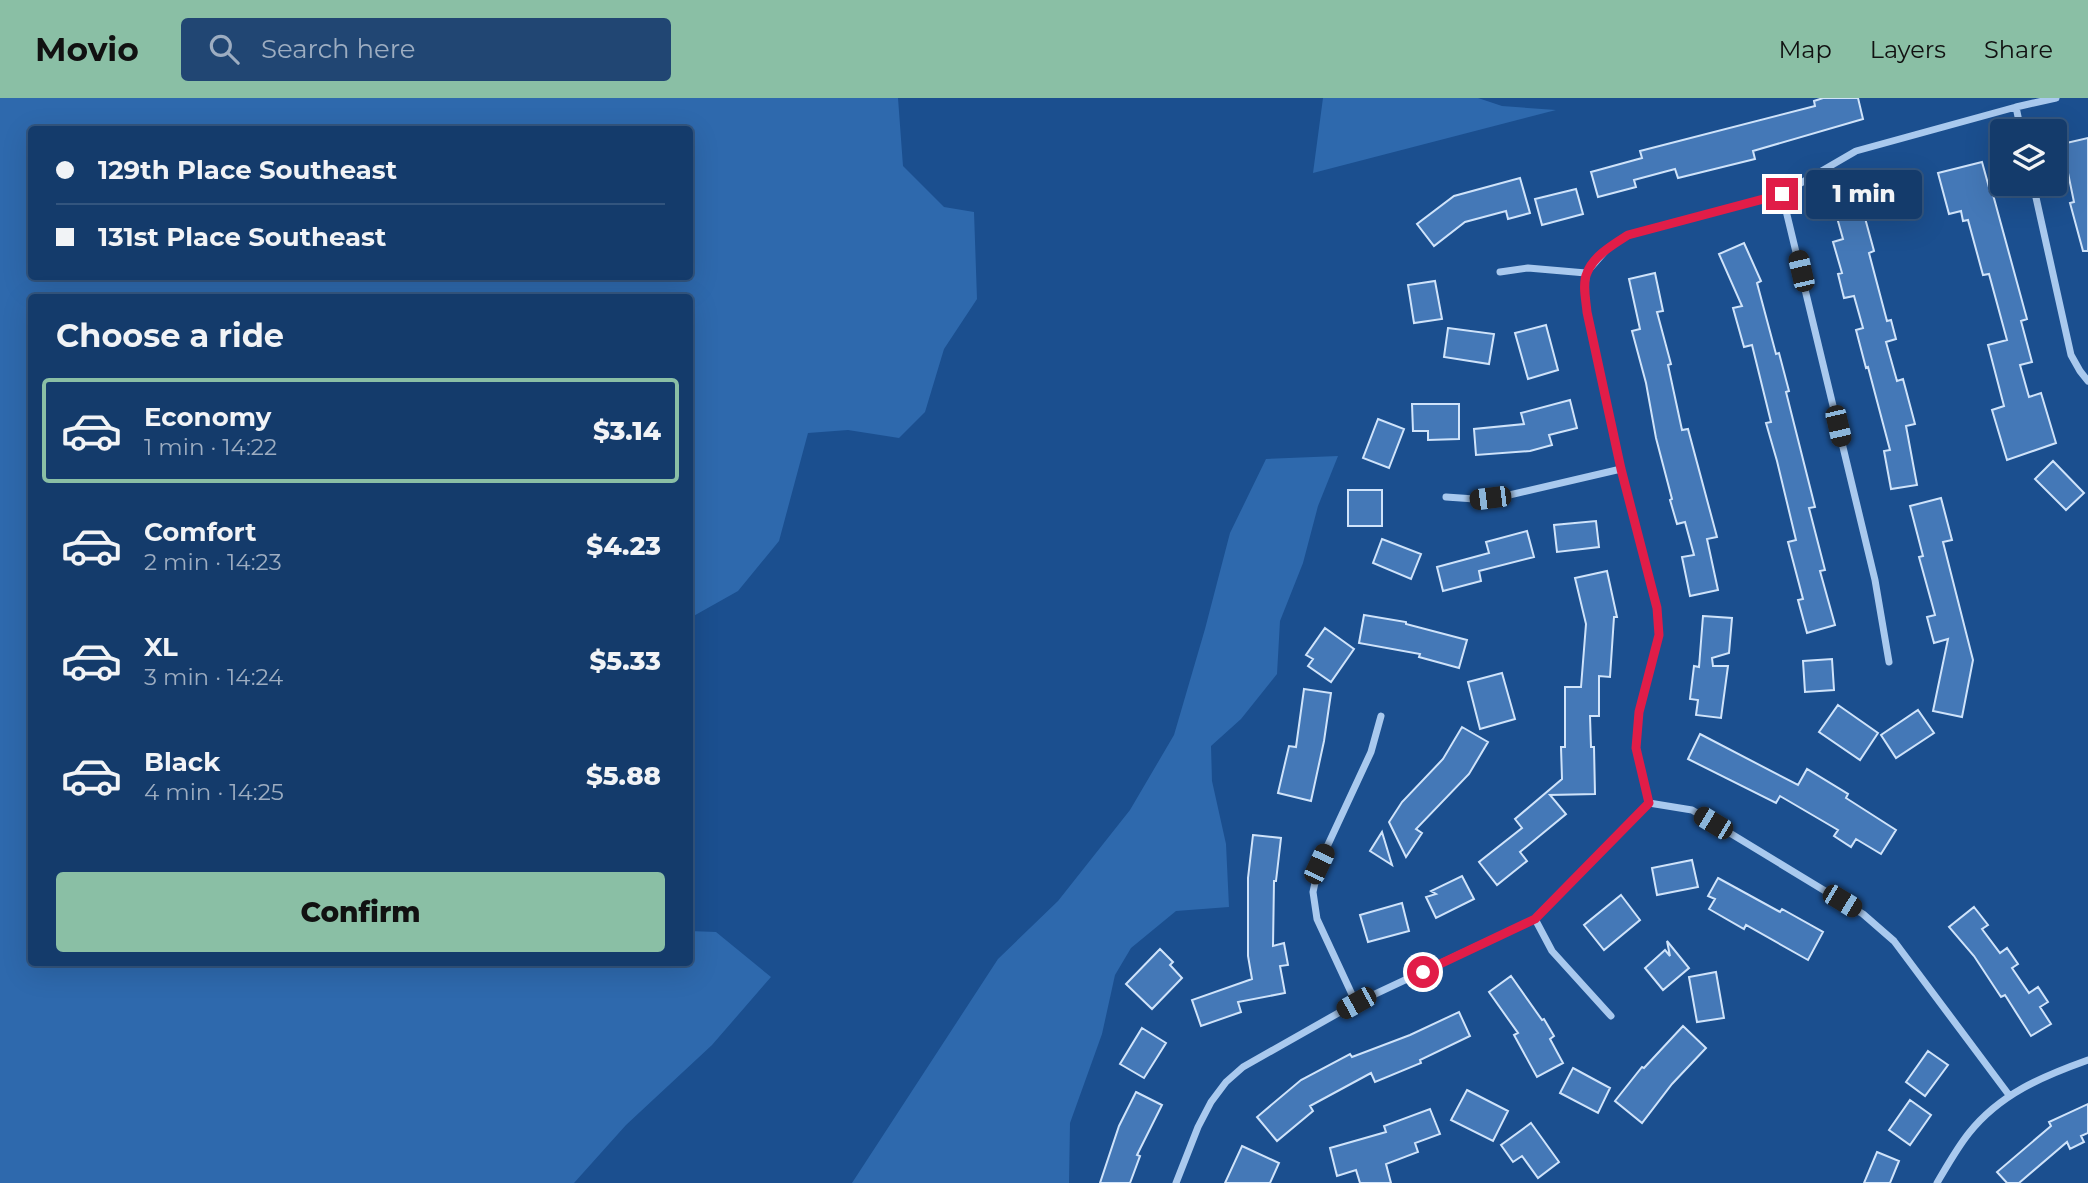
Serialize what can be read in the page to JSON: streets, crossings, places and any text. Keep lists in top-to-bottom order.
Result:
{
  "page": {
    "header": "Movio",
    "search": "Search here",
    "nav": ["Map", "Layers", "Share"],
    "banner": ["129th Place Southeast", "131st Place Southeast"],
    "bubble": "1 min",
    "heading": "Choose a ride",
    "list": [
      {
        "name": "Economy",
        "note": "1 min · 14:22",
        "value": "$3.14"
      },
      {
        "name": "Comfort",
        "note": "2 min · 14:23",
        "value": "$4.23"
      },
      {
        "name": "XL",
        "note": "3 min · 14:24",
        "value": "$5.33"
      },
      {
        "name": "Black",
        "note": "4 min · 14:25",
        "value": "$5.88"
      }
    ],
    "buttons": "Confirm"
  }
}
